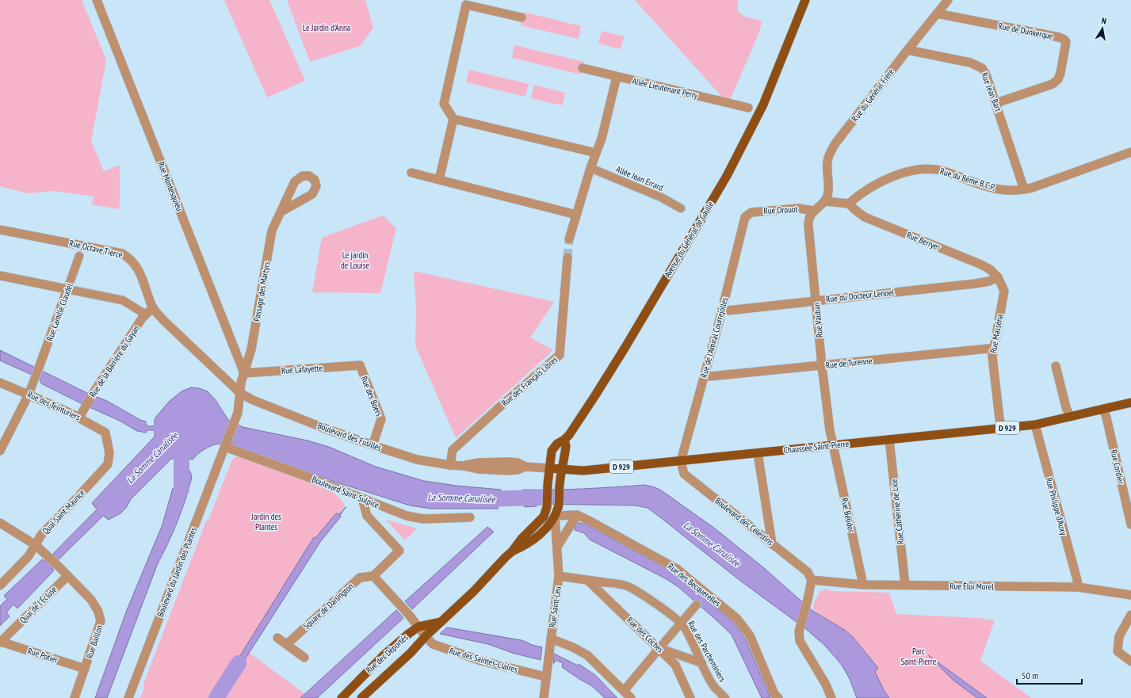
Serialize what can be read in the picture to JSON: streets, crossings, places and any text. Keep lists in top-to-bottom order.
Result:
{
  "streets": {
    "main road": [
      "Avenue du Général de Gaulle",
      "D 929",
      "Chaussée Saint-Pierre",
      "Rue des Déportés"
    ],
    "street": [
      "Rue de Dunkerque",
      "Allée Lieutenant Perry",
      "Rue Jean Bart",
      "Rue du Général Frère",
      "Allée Jean Errard",
      "Rue du 8ème B.C.P.",
      "Rue Montesquieu",
      "Rue Drouot",
      "Rue Berryer",
      "Rue Octave Tierce",
      "Passage des Martyrs",
      "Rue du Docteur Lenoel",
      "Rue Camille Claudel",
      "Rue Vauban",
      "Rue Masséna",
      "Rue de l'Amiral Courrejolles",
      "Rue de la Barrière du Gayan",
      "Rue de Turenne",
      "Rue Lafayette",
      "Rue des Français Libres",
      "Rue des Boers",
      "Rue des Teinturiers",
      "Boulevard des Fusillés",
      "Rue Cordier",
      "Boulevard Saint-Sulpice",
      "Rue Philippe d'Auxy",
      "Quai Saint-Maurice",
      "Rue Catherine de Lice",
      "Rue Bélidor",
      "Boulevard des Célestins",
      "Boulevard du Jardin des Plantes",
      "Rue des Becquerelles",
      "Rue Éloi Morel",
      "Quai de l'Écluse",
      "Square de Darlington",
      "Rue Saint-Leu",
      "Rue des Coches",
      "Rue Baillon",
      "Rue des Parcheminiers",
      "Rue Potier",
      "Rue des Saintes-Claires"
    ]
  },
  "crossings": [
    ["Rue de Dunkerque", "Rue Jean Bart"],
    ["Rue de Dunkerque", "Rue du Général Frère"],
    ["Rue Jean Bart", "Rue du Général Frère"],
    ["Rue Jean Bart", "Rue du 8ème B.C.P."],
    ["Rue du Général Frère", "Rue Vauban"],
    ["Rue du 8ème B.C.P.", "Rue Berryer"],
    ["Rue Montesquieu", "Passage des Martyrs"],
    ["Rue Montesquieu", "Rue Lafayette"],
    ["Rue Drouot", "Rue Vauban"],
    ["Rue Drouot", "Rue de l'Amiral Courrejolles"],
    ["Rue Berryer", "Rue du Docteur Lenoel"],
    ["Rue Berryer", "Rue Masséna"],
    ["Rue Octave Tierce", "Passage des Martyrs"],
    ["Rue Octave Tierce", "Rue de la Barrière du Gayan"],
    ["Rue Octave Tierce", "Boulevard des Fusillés"],
    ["Passage des Martyrs", "Rue Lafayette"],
    ["Passage des Martyrs", "Boulevard des Fusillés"],
    ["Passage des Martyrs", "Boulevard du Jardin des Plantes"],
    ["Rue du Docteur Lenoel", "Rue Vauban"],
    ["Rue du Docteur Lenoel", "Rue Masséna"],
    ["Rue du Docteur Lenoel", "Rue de l'Amiral Courrejolles"],
    ["Rue Vauban", "Rue de Turenne"],
    ["Rue Vauban", "Chaussée Saint-Pierre"],
    ["Rue Vauban", "Rue Bélidor"],
    ["Rue Masséna", "Rue de Turenne"],
    ["Rue Masséna", "Chaussée Saint-Pierre"],
    ["Rue de l'Amiral Courrejolles", "Rue de Turenne"],
    ["Rue de l'Amiral Courrejolles", "Chaussée Saint-Pierre"],
    ["Rue de l'Amiral Courrejolles", "Boulevard des Célestins"],
    ["Rue de la Barrière du Gayan", "Rue des Teinturiers"],
    ["Rue Lafayette", "Rue des Boers"],
    ["Rue des Français Libres", "Boulevard des Fusillés"],
    ["Rue des Boers", "Boulevard des Fusillés"],
    ["Rue des Teinturiers", "Quai Saint-Maurice"],
    ["D 929", "Boulevard des Fusillés"],
    ["D 929", "Chaussée Saint-Pierre"],
    ["D 929", "Rue des Déportés"],
    ["Boulevard des Fusillés", "Rue des Déportés"],
    ["Chaussée Saint-Pierre", "Rue Cordier"],
    ["Chaussée Saint-Pierre", "Rue Philippe d'Auxy"],
    ["Chaussée Saint-Pierre", "Rue Catherine de Lice"],
    ["Chaussée Saint-Pierre", "Rue Bélidor"],
    ["Chaussée Saint-Pierre", "Boulevard des Célestins"],
    ["Chaussée Saint-Pierre", "Rue des Déportés"],
    ["Boulevard Saint-Sulpice", "Boulevard du Jardin des Plantes"],
    ["Rue Philippe d'Auxy", "Rue Éloi Morel"],
    ["Rue Catherine de Lice", "Rue Éloi Morel"],
    ["Rue Bélidor", "Rue Éloi Morel"],
    ["Boulevard des Célestins", "Rue Éloi Morel"],
    ["Quai de l'Écluse", "Rue Baillon"],
    ["Quai de l'Écluse", "Rue Potier"],
    ["Rue Saint-Leu", "Rue des Déportés"],
    ["Rue Saint-Leu", "Rue des Saintes-Claires"],
    ["Rue Baillon", "Rue Potier"],
    ["Rue des Déportés", "Rue des Saintes-Claires"]
  ],
  "water": ["La Somme Canalisée"],
  "parks": [
    "Le Jardin d'Anna",
    "Le jardin de Louise",
    "Jardin des Plantes",
    "Parc Saint-Pierre"
  ],
  "scale_bar": "50 m",
  "north": "top"
}
